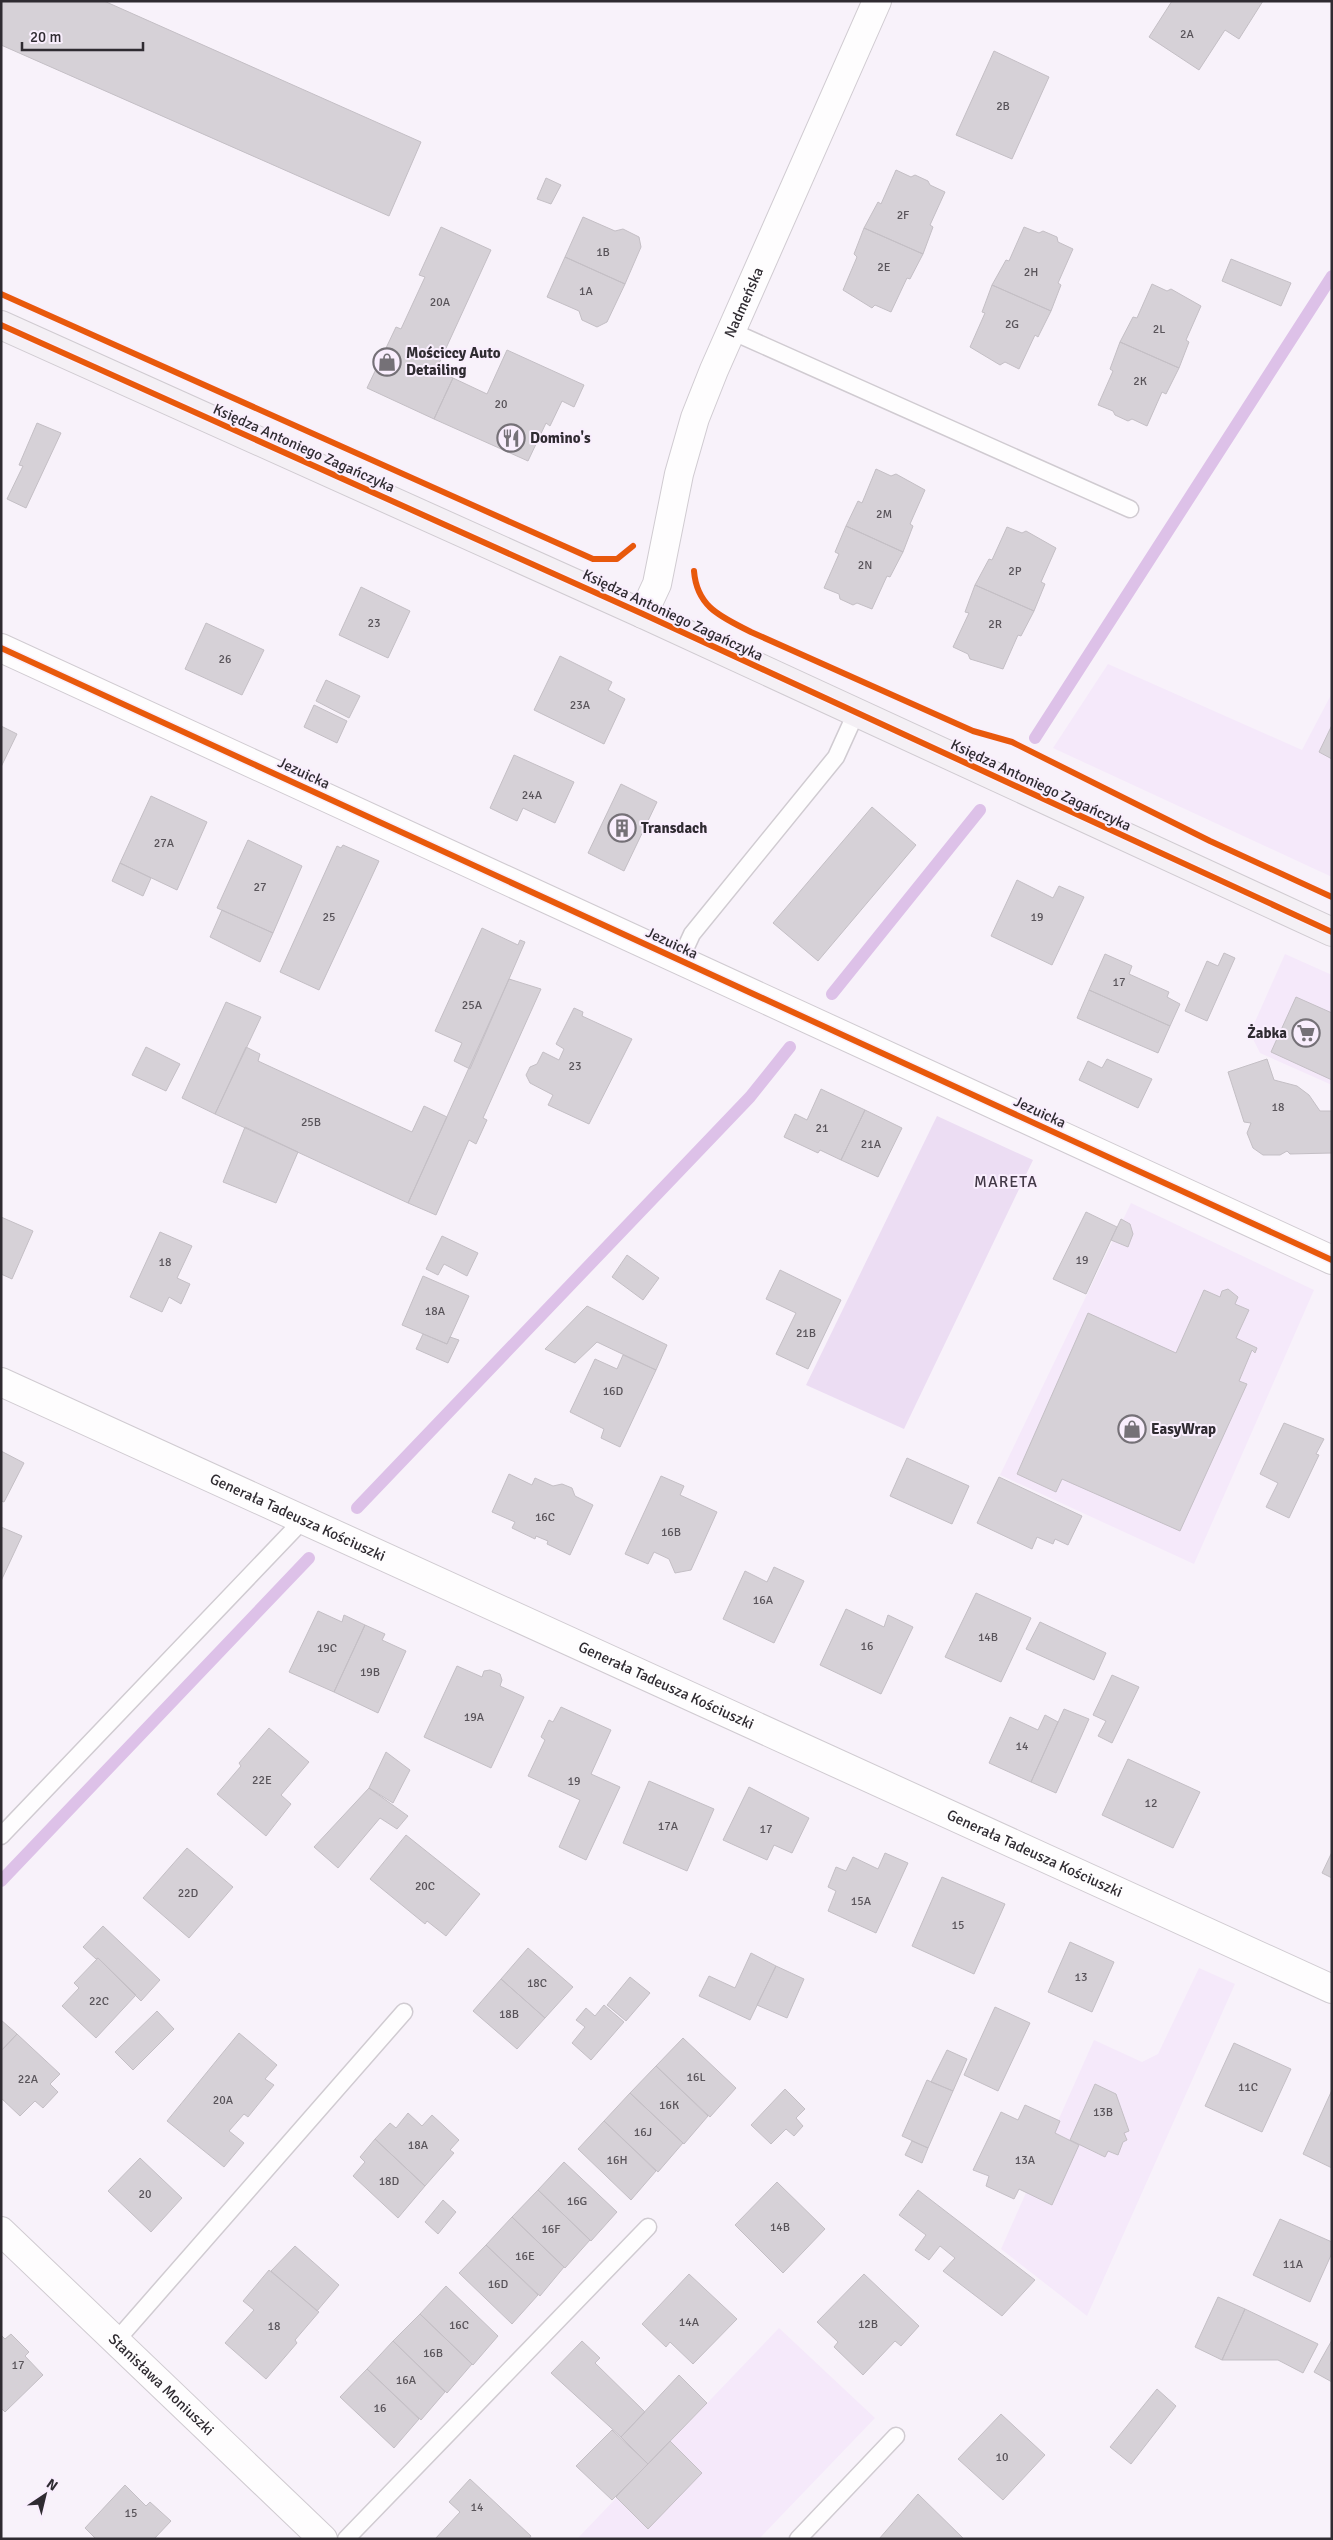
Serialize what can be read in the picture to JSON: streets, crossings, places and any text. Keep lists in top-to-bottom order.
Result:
{
  "streets": {
    "street": [
      "Nadmeńska",
      "Księdza Antoniego Zagańczyka",
      "Jezuicka",
      "Generała Tadeusza Kościuszki",
      "Stanisława Moniuszki"
    ]
  },
  "crossings": [
    ["Nadmeńska", "Księdza Antoniego Zagańczyka"]
  ],
  "districts": ["MARETA"],
  "places": {
    "shop": ["Mościccy Auto Detailing", "EasyWrap"],
    "restaurant": ["Domino's"],
    "building": ["Transdach"],
    "supermarket": ["Żabka"]
  },
  "house_numbers": [
    "2A",
    "2B",
    "2F",
    "1B",
    "2E",
    "2H",
    "1A",
    "20A",
    "2G",
    "2L",
    "2K",
    "20",
    "2M",
    "2N",
    "2P",
    "23",
    "2R",
    "26",
    "23A",
    "24A",
    "27A",
    "27",
    "25",
    "19",
    "17",
    "25A",
    "23",
    "18",
    "25B",
    "21",
    "21A",
    "19",
    "18",
    "18A",
    "21B",
    "16D",
    "16C",
    "16B",
    "16A",
    "14B",
    "16",
    "19C",
    "19B",
    "19A",
    "14",
    "22E",
    "19",
    "12",
    "17A",
    "17",
    "20C",
    "22D",
    "15A",
    "15",
    "13",
    "18C",
    "22C",
    "18B",
    "16L",
    "22A",
    "11C",
    "20A",
    "16K",
    "13B",
    "16J",
    "18A",
    "16H",
    "13A",
    "18D",
    "20",
    "16G",
    "14B",
    "16F",
    "16E",
    "11A",
    "16D",
    "14A",
    "12B",
    "16C",
    "18",
    "16B",
    "17",
    "16A",
    "16",
    "10",
    "14",
    "15"
  ],
  "scale_bar": "20 m",
  "north": "top right"
}
